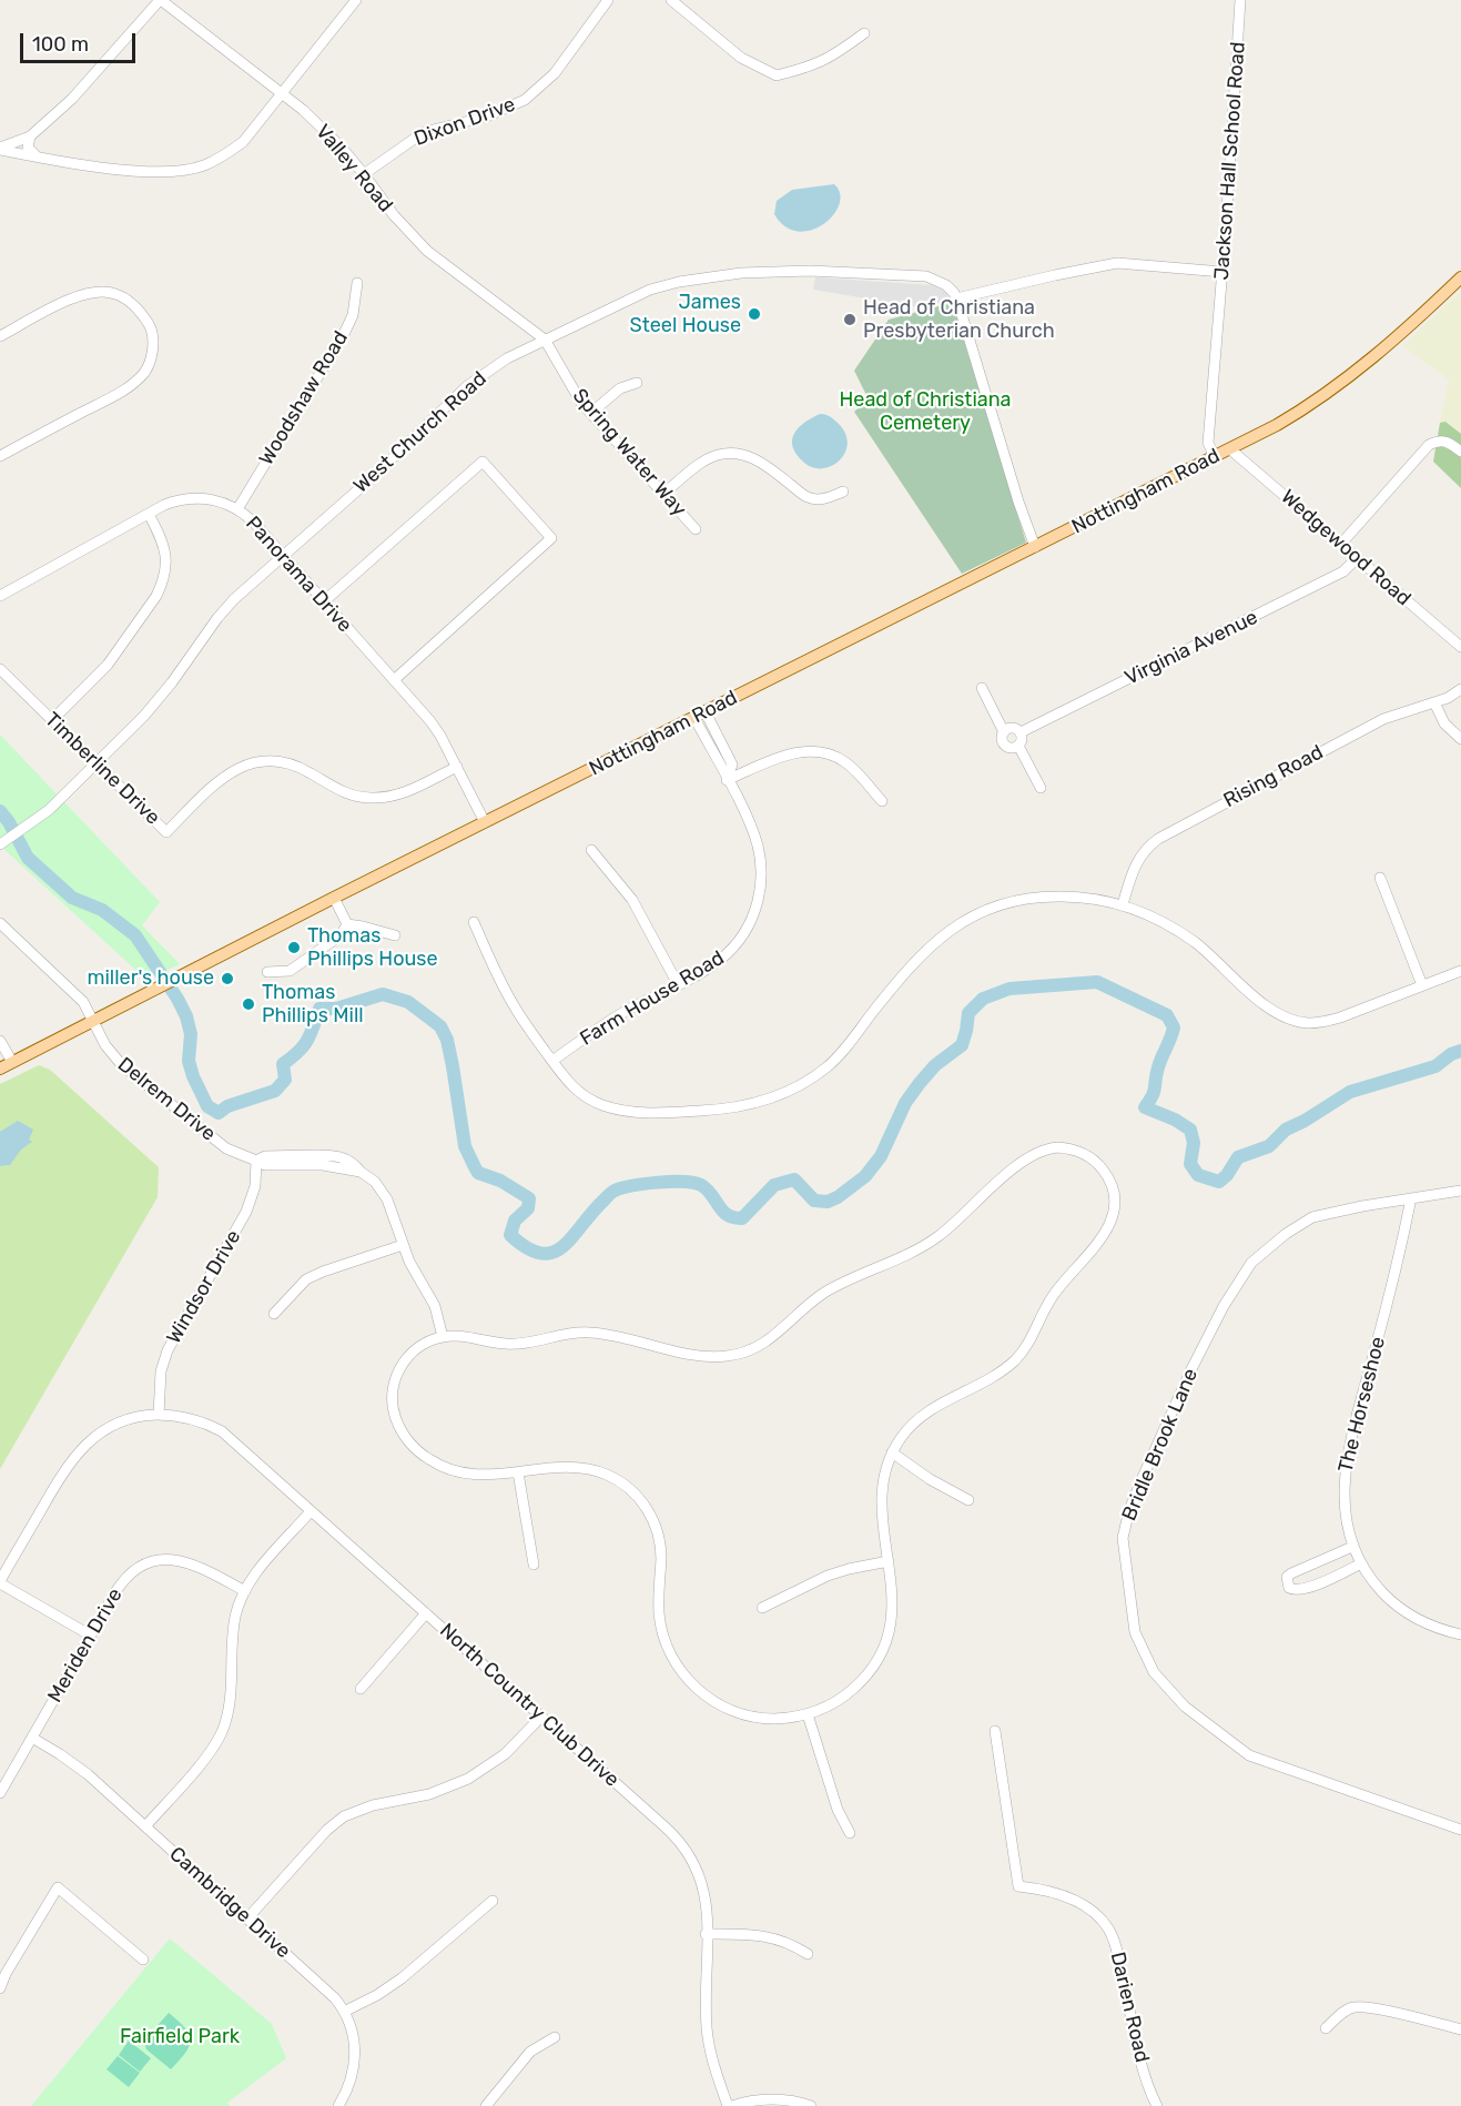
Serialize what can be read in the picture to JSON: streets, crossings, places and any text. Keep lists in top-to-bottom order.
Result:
{
  "streets": {
    "main road": ["Nottingham Road"],
    "street": [
      "Dixon Drive",
      "Jackson Hall School Road",
      "Valley Road",
      "Woodshaw Road",
      "West Church Road",
      "Spring Water Way",
      "Wedgewood Road",
      "Panorama Drive",
      "Virginia Avenue",
      "Timberline Drive",
      "Rising Road",
      "Farm House Road",
      "Delrem Drive",
      "Windsor Drive",
      "The Horseshoe",
      "Bridle Brook Lane",
      "Meriden Drive",
      "North Country Club Drive",
      "Cambridge Drive",
      "Darien Road"
    ]
  },
  "crossings": [
    ["Dixon Drive", "Valley Road"],
    ["Jackson Hall School Road", "Nottingham Road"],
    ["Valley Road", "West Church Road"],
    ["Valley Road", "Spring Water Way"],
    ["Woodshaw Road", "Panorama Drive"],
    ["West Church Road", "Spring Water Way"],
    ["West Church Road", "Panorama Drive"],
    ["West Church Road", "Timberline Drive"],
    ["Nottingham Road", "Wedgewood Road"],
    ["Nottingham Road", "Panorama Drive"],
    ["Nottingham Road", "Farm House Road"],
    ["Nottingham Road", "Delrem Drive"],
    ["Wedgewood Road", "Virginia Avenue"],
    ["Panorama Drive", "Timberline Drive"],
    ["Delrem Drive", "Windsor Drive"],
    ["Windsor Drive", "North Country Club Drive"],
    ["The Horseshoe", "Bridle Brook Lane"],
    ["Meriden Drive", "Cambridge Drive"]
  ],
  "parks": ["Head of Christiana Cemetery", "Fairfield Park"],
  "places": [
    "James Steel House",
    "Head of Christiana Presbyterian Church",
    "Thomas Phillips House",
    "miller's house",
    "Thomas Phillips Mill"
  ],
  "scale_bar": "100 m"
}
